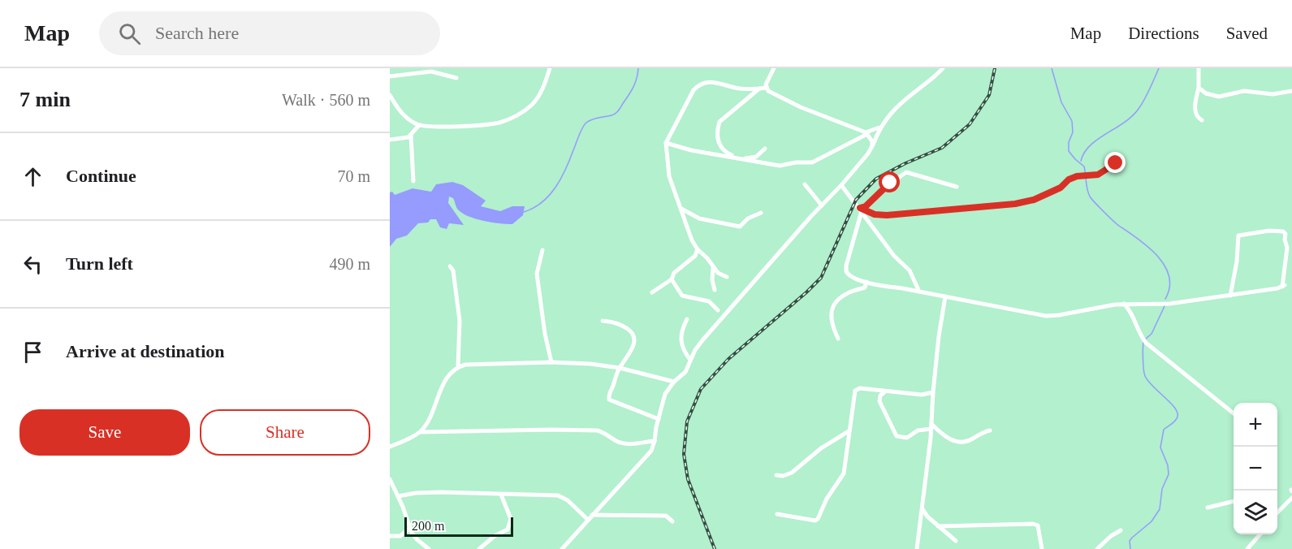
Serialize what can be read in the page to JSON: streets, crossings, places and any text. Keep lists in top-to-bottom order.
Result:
{
  "scale_bar": "200 m",
  "page": {
    "header": "Map",
    "search": "Search here",
    "nav": ["Map", "Directions", "Saved"],
    "heading": ["7 min", "Walk · 560 m"],
    "list": [
      ["Continue", "70 m"],
      ["Turn left", "490 m"],
      "Arrive at destination"
    ],
    "buttons": ["Save", "Share"],
    "map_buttons": ["+", "−"],
    "scale": "200 m"
  }
}
